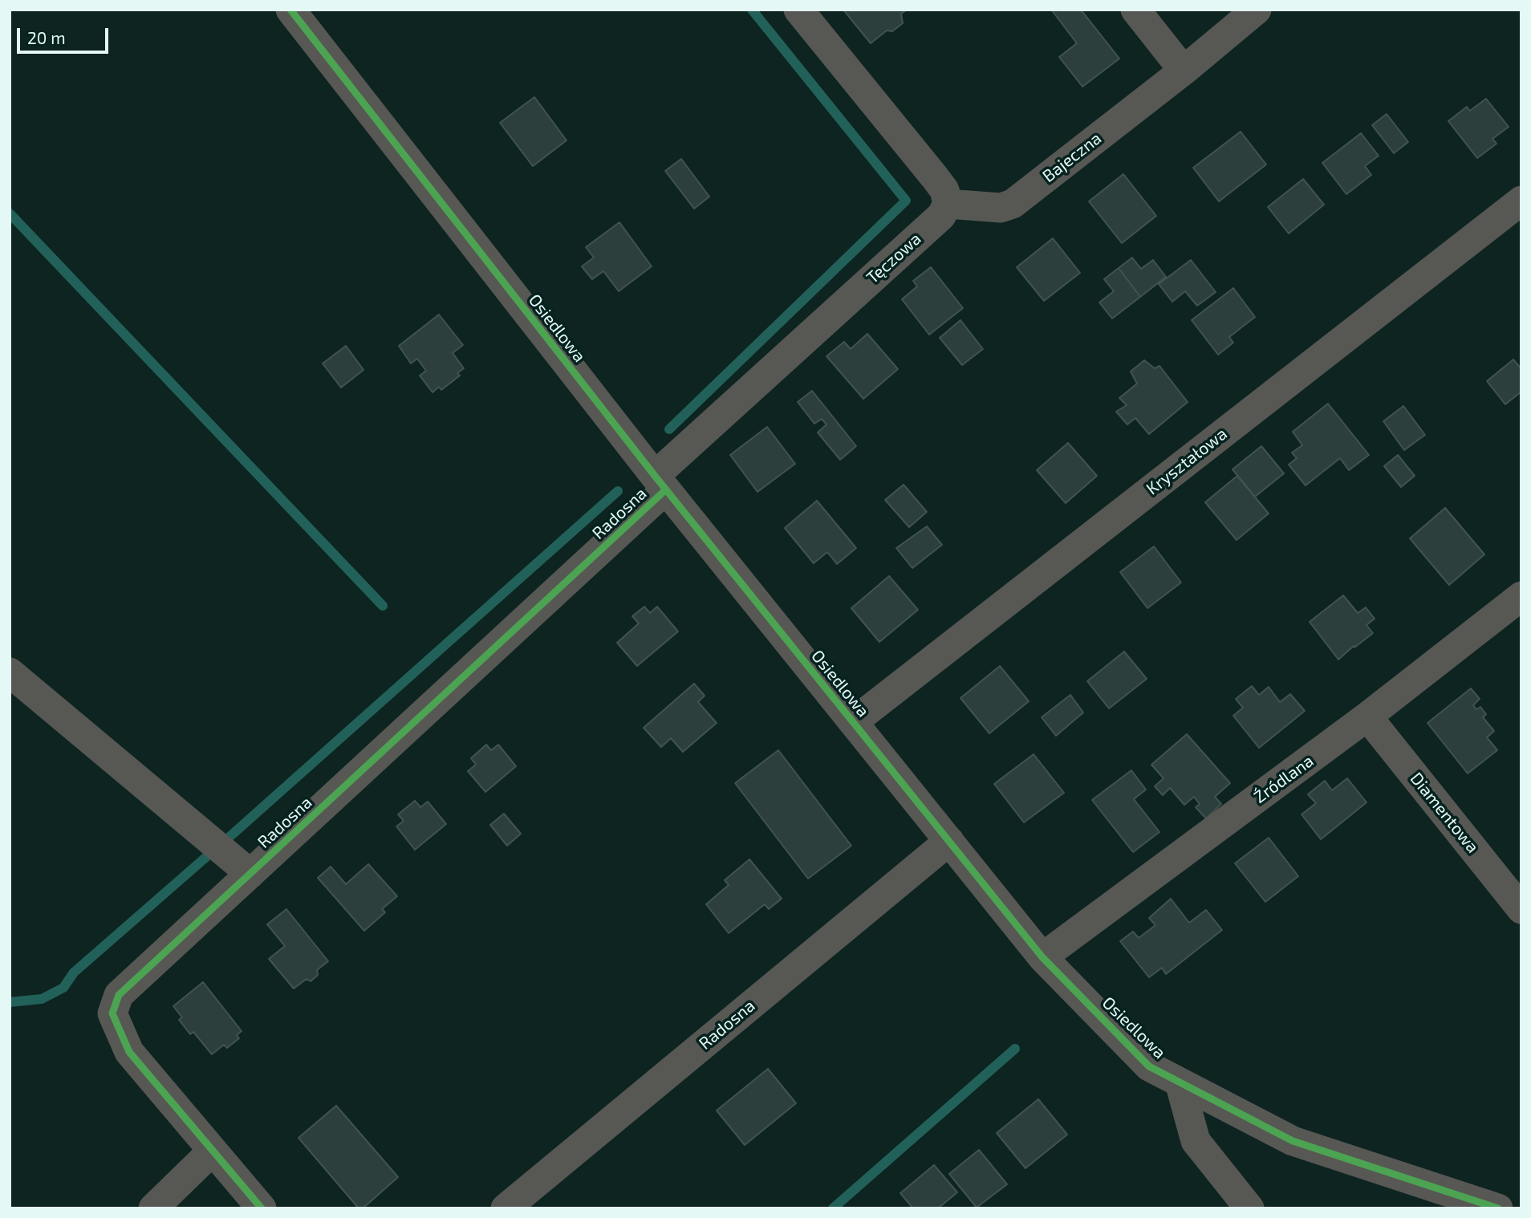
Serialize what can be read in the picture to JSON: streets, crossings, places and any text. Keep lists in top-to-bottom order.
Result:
{
  "streets": {
    "street": [
      "Bajeczna",
      "Tęczowa",
      "Osiedlowa",
      "Kryształowa",
      "Radosna",
      "Źródlana",
      "Diamentowa"
    ]
  },
  "crossings": [
    ["Bajeczna", "Tęczowa"],
    ["Tęczowa", "Osiedlowa"],
    ["Tęczowa", "Radosna"],
    ["Osiedlowa", "Kryształowa"],
    ["Osiedlowa", "Radosna"],
    ["Osiedlowa", "Źródlana"],
    ["Źródlana", "Diamentowa"]
  ],
  "scale_bar": "20 m"
}
